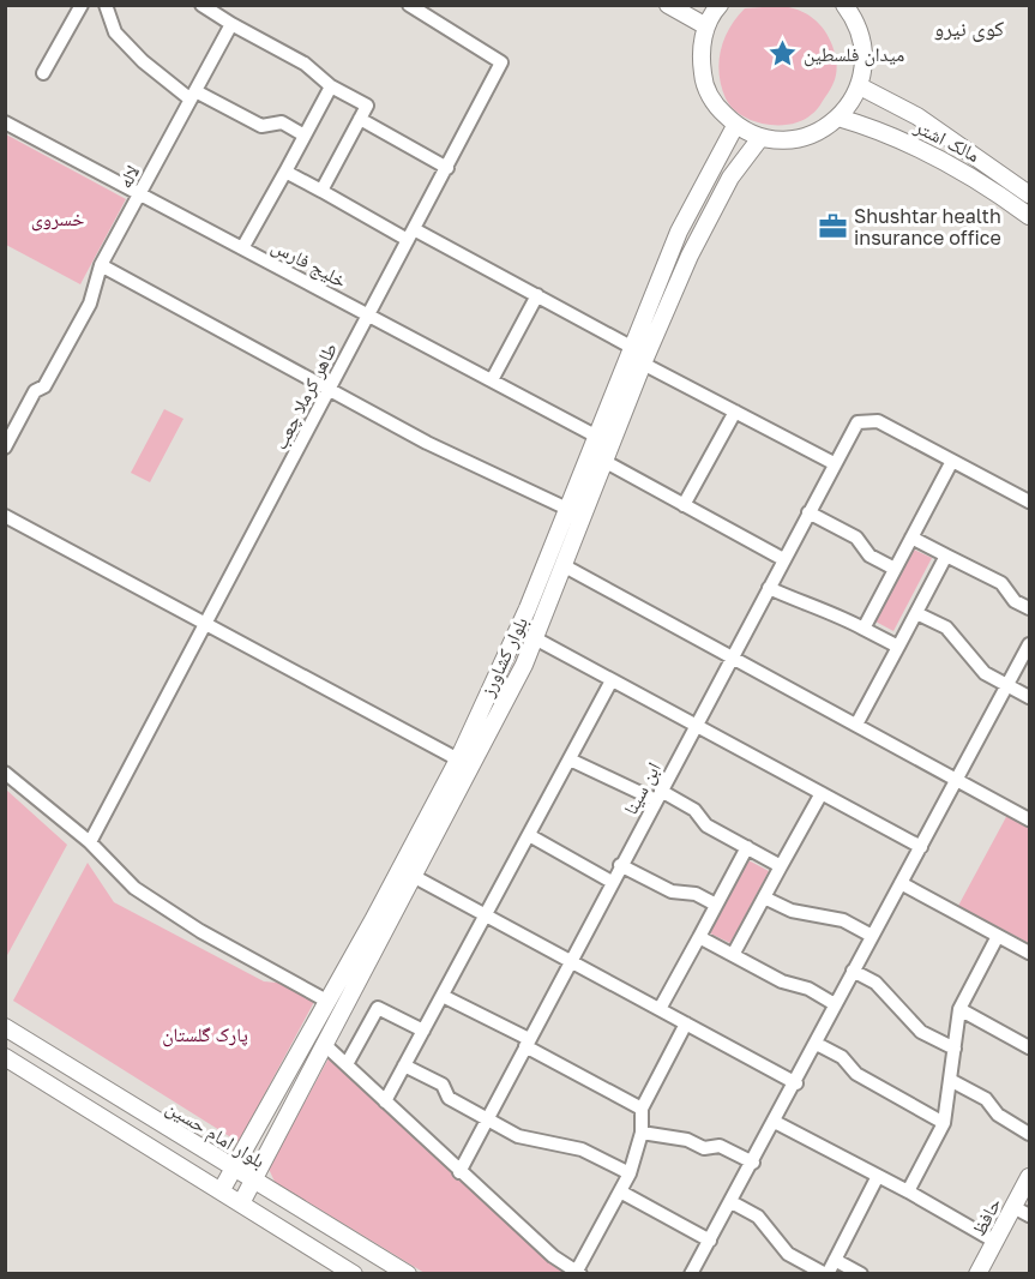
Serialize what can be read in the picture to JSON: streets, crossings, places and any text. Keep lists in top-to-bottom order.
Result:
{
  "streets": {
    "main road": [
      "مالک اشتر",
      "بلوار کشاورز",
      "بلوار امام حسین",
      "حافظ"
    ],
    "street": [
      "لاله",
      "خلیج فارس",
      "طاهر کرملا چعب",
      "ابن سینا"
    ]
  },
  "crossings": [
    ["لاله", "خلیج فارس"],
    ["خلیج فارس", "طاهر کرملا چعب"],
    ["خلیج فارس", "بلوار کشاورز"],
    ["بلوار کشاورز", "بلوار امام حسین"]
  ],
  "districts": ["کوی نیرو"],
  "parks": ["خسروی", "پارک گلستان"],
  "places": {
    "place": ["میدان فلسطین"],
    "office": ["Shushtar health insurance office"]
  }
}
